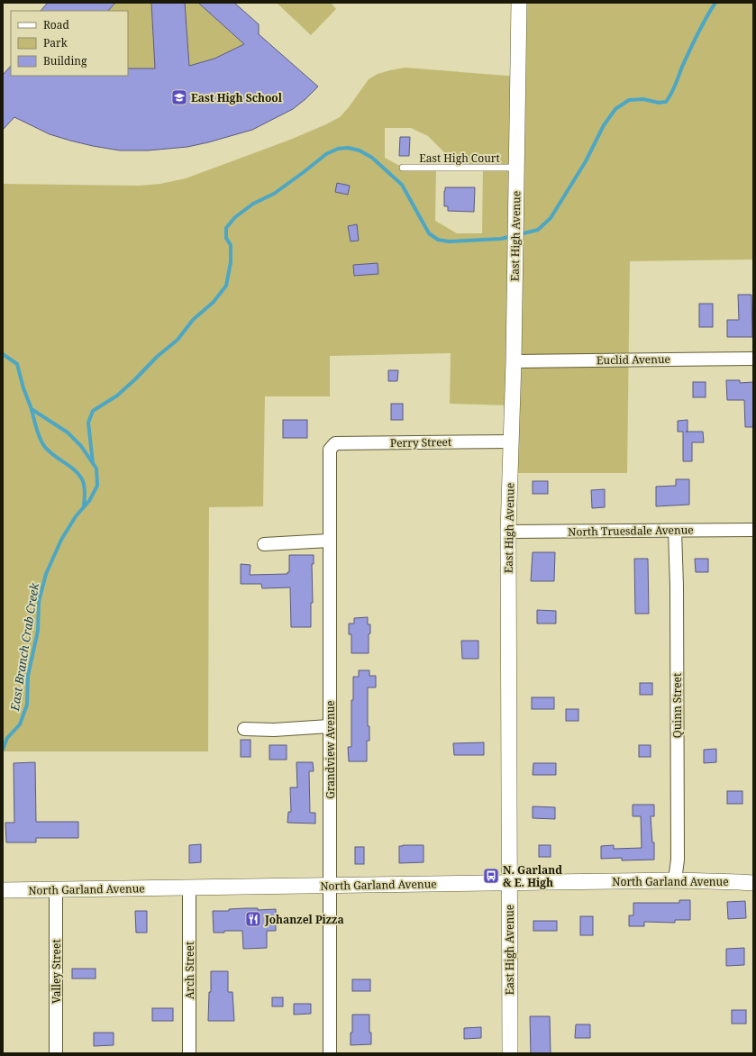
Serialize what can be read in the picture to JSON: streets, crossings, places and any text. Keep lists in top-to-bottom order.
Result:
{
  "streets": {
    "street": [
      "East High Avenue",
      "Euclid Avenue",
      "Perry Street",
      "North Truesdale Avenue",
      "Quinn Street",
      "Grandview Avenue",
      "North Garland Avenue",
      "Arch Street",
      "Valley Street"
    ],
    "lane": ["East High Court"]
  },
  "crossings": [
    ["East High Court", "East High Avenue"],
    ["East High Avenue", "Euclid Avenue"],
    ["East High Avenue", "Perry Street"],
    ["East High Avenue", "North Truesdale Avenue"],
    ["East High Avenue", "North Garland Avenue"],
    ["Perry Street", "Grandview Avenue"],
    ["North Truesdale Avenue", "Quinn Street"],
    ["Quinn Street", "North Garland Avenue"],
    ["Grandview Avenue", "North Garland Avenue"],
    ["North Garland Avenue", "Arch Street"],
    ["North Garland Avenue", "Valley Street"]
  ],
  "water": ["East Branch Crab Creek"],
  "places": {
    "school or university": ["East High School"],
    "bus stop": ["N. Garland & E. High"],
    "restaurant": ["Johanzel Pizza"]
  },
  "legend": ["Road", "Park", "Building"]
}
